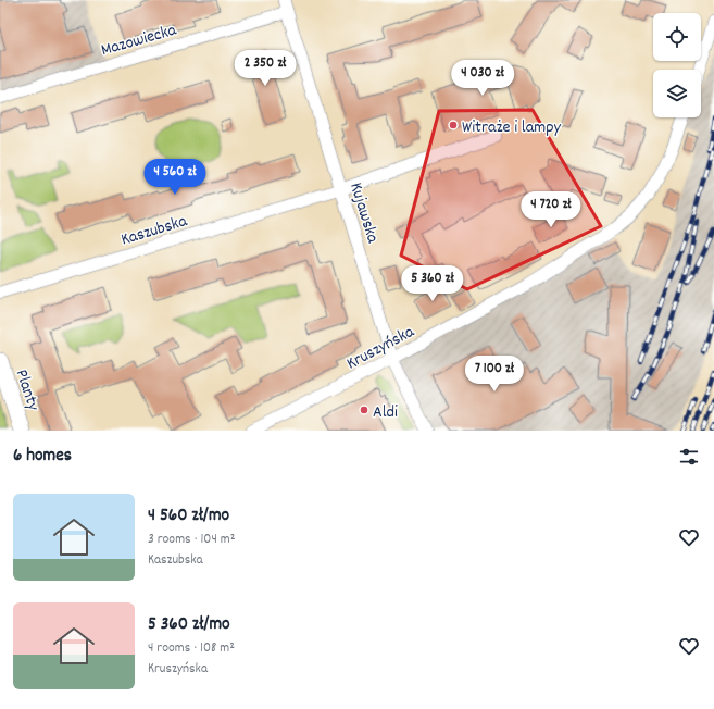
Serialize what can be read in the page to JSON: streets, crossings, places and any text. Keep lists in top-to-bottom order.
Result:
{
  "streets": {
    "street": [
      "Mazowiecka",
      "Kujawska",
      "Kaszubska",
      "Kruszyńska",
      "Planty"
    ]
  },
  "crossings": [
    ["Mazowiecka", "Kujawska"],
    ["Kujawska", "Kaszubska"],
    ["Kujawska", "Kruszyńska"]
  ],
  "places": ["Witraże i lampy", "Aldi"],
  "page": {
    "price": [
      "2 350 zł",
      "4 030 zł",
      "4 560 zł",
      "4 720 zł",
      "5 360 zł",
      "7 100 zł"
    ],
    "heading": "6 homes",
    "list": [
      {
        "name": "4 560 zł/mo",
        "note": "3 rooms · 104 m² · Kaszubska"
      },
      {
        "name": "5 360 zł/mo",
        "note": "4 rooms · 108 m² · Kruszyńska"
      }
    ]
  }
}
